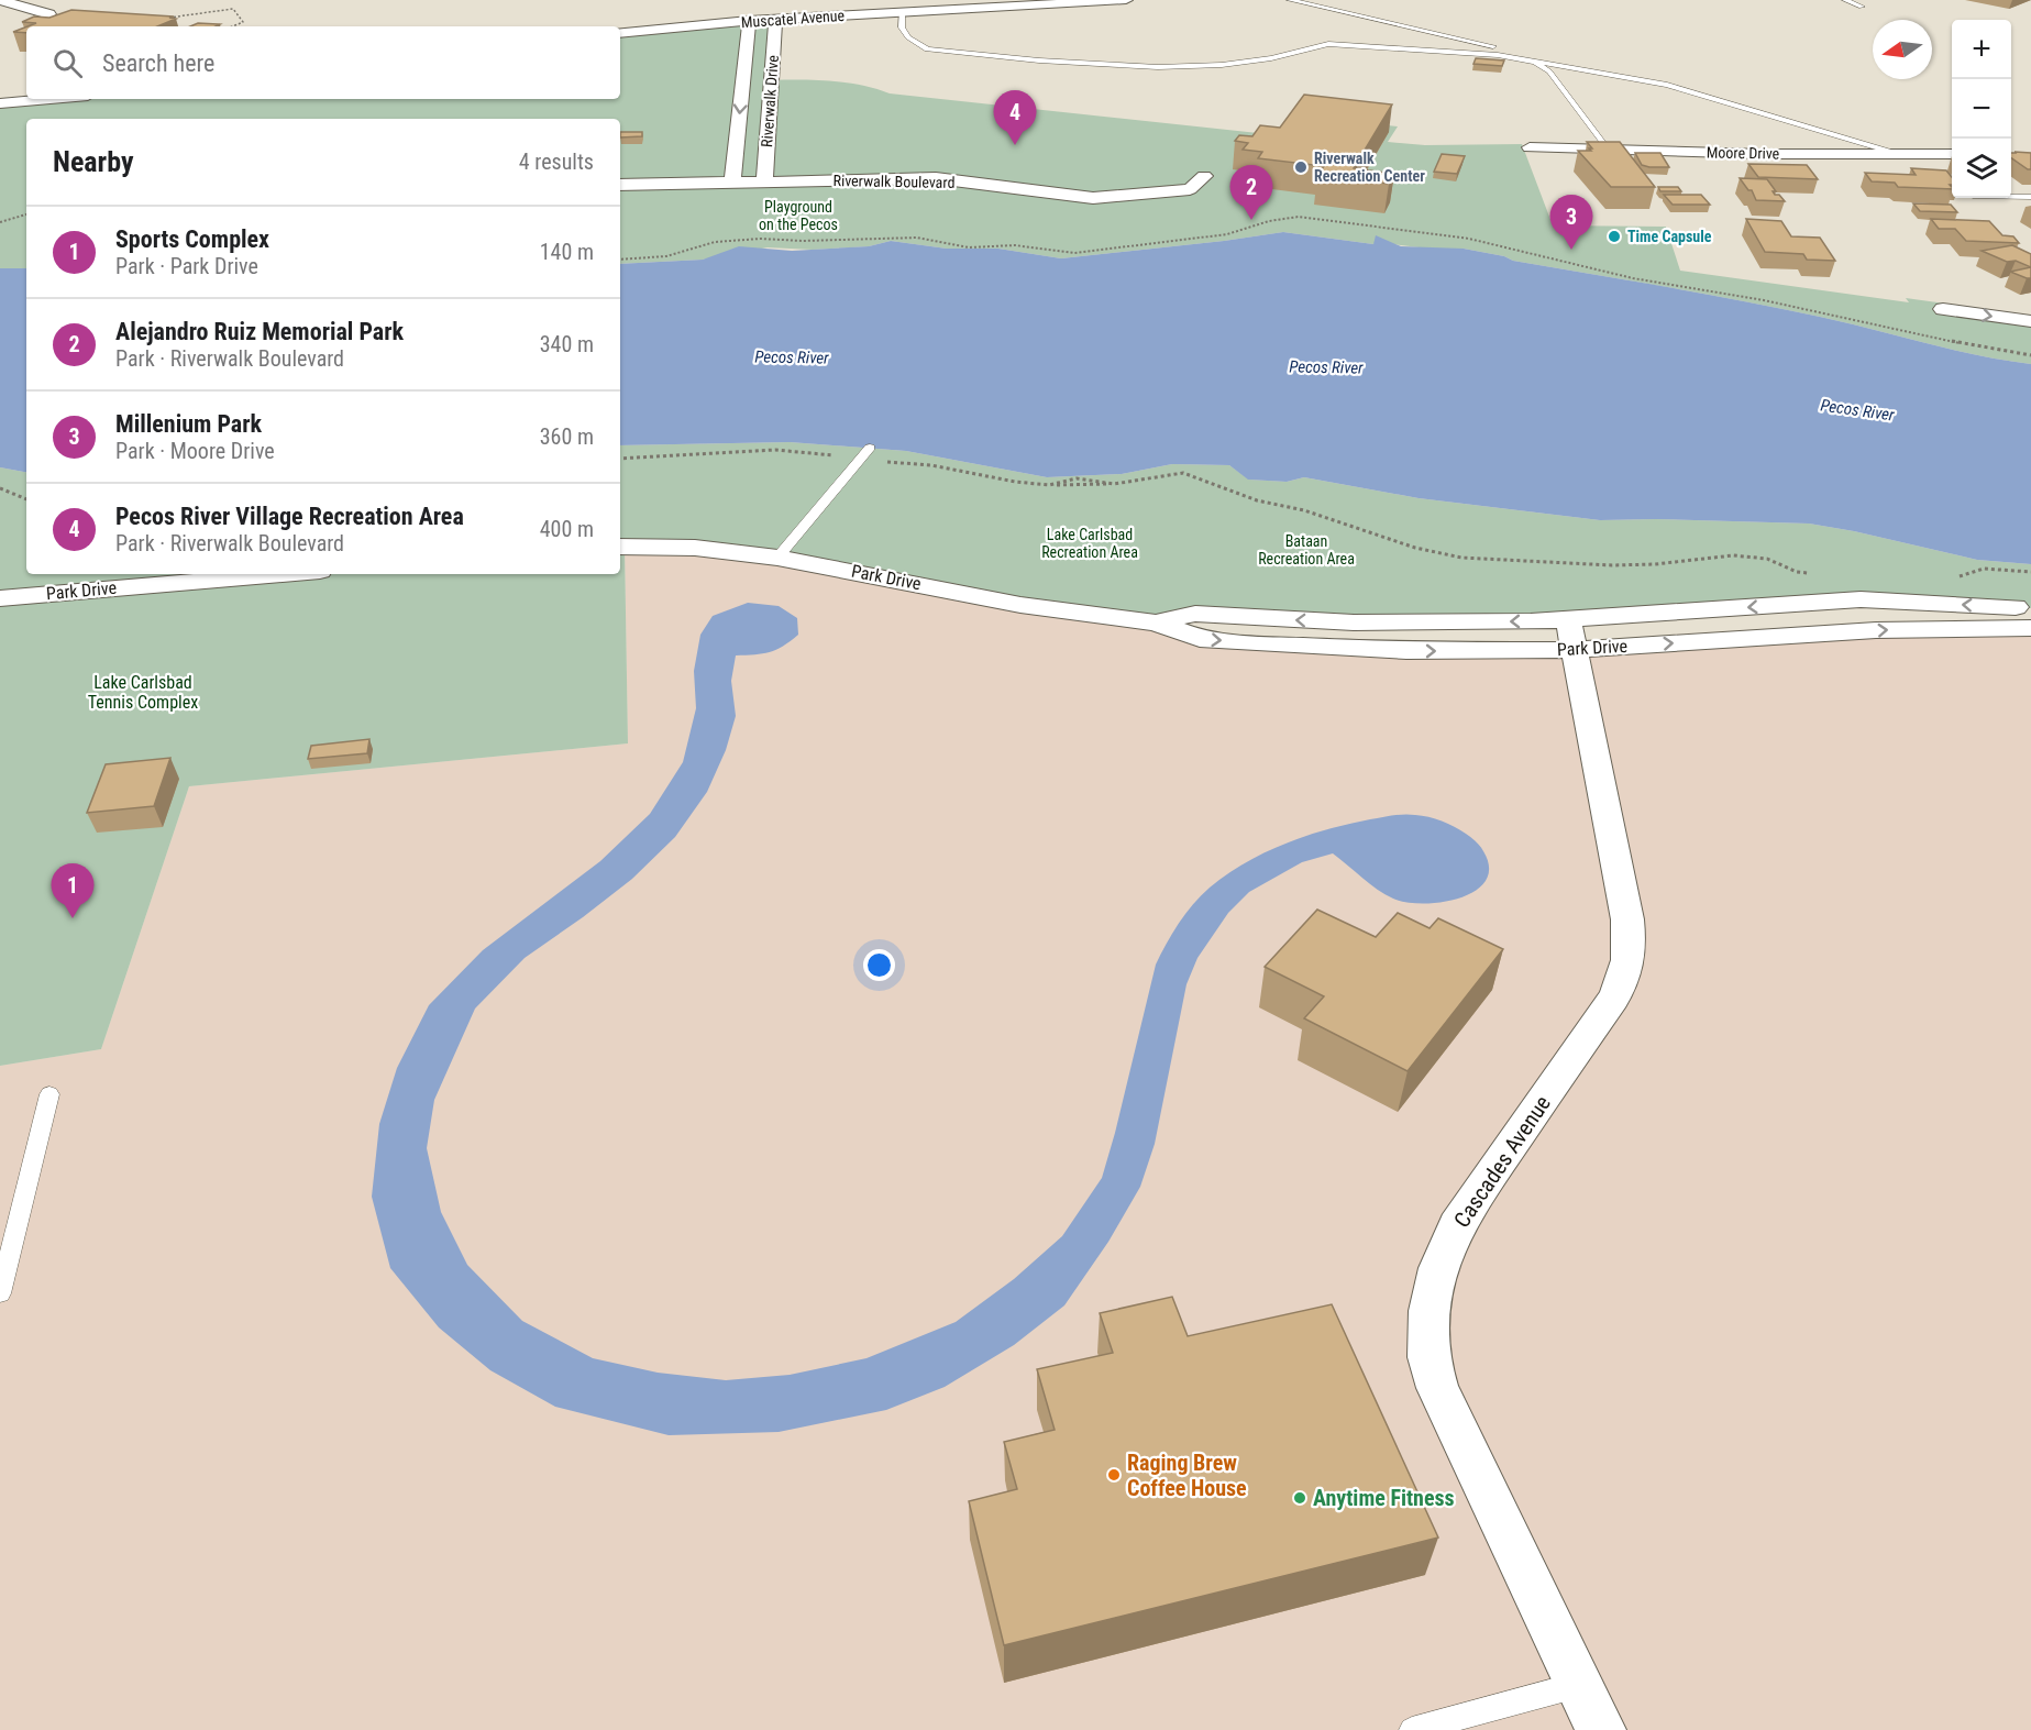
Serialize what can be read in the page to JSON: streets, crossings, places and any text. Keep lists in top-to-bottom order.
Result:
{
  "streets": {
    "street": [
      "Muscatel Avenue",
      "Riverwalk Drive",
      "Moore Drive",
      "Riverwalk Boulevard",
      "Park Drive",
      "Cascades Avenue"
    ]
  },
  "crossings": [
    ["Muscatel Avenue", "Riverwalk Drive"],
    ["Riverwalk Drive", "Riverwalk Boulevard"],
    ["Park Drive", "Cascades Avenue"]
  ],
  "water": ["Pecos River"],
  "parks": [
    "Playground on the Pecos",
    "Lake Carlsbad Recreation Area",
    "Bataan Recreation Area",
    "Lake Carlsbad Tennis Complex"
  ],
  "places": [
    "Riverwalk Recreation Center",
    "Time Capsule",
    "Raging Brew Coffee House",
    "Anytime Fitness"
  ],
  "north": "left",
  "page": {
    "map_buttons": ["+", "−"],
    "search": "Search here",
    "pins": [
      "4",
      "2",
      "3",
      "1"
    ],
    "heading": ["Nearby", "4 results"],
    "list": [
      {
        "mark": "1",
        "name": "Sports Complex",
        "note": "Park · Park Drive",
        "value": "140 m"
      },
      {
        "mark": "2",
        "name": "Alejandro Ruiz Memorial Park",
        "note": "Park · Riverwalk Boulevard",
        "value": "340 m"
      },
      {
        "mark": "3",
        "name": "Millenium Park",
        "note": "Park · Moore Drive",
        "value": "360 m"
      },
      {
        "mark": "4",
        "name": "Pecos River Village Recreation Area",
        "note": "Park · Riverwalk Boulevard",
        "value": "400 m"
      }
    ]
  }
}
